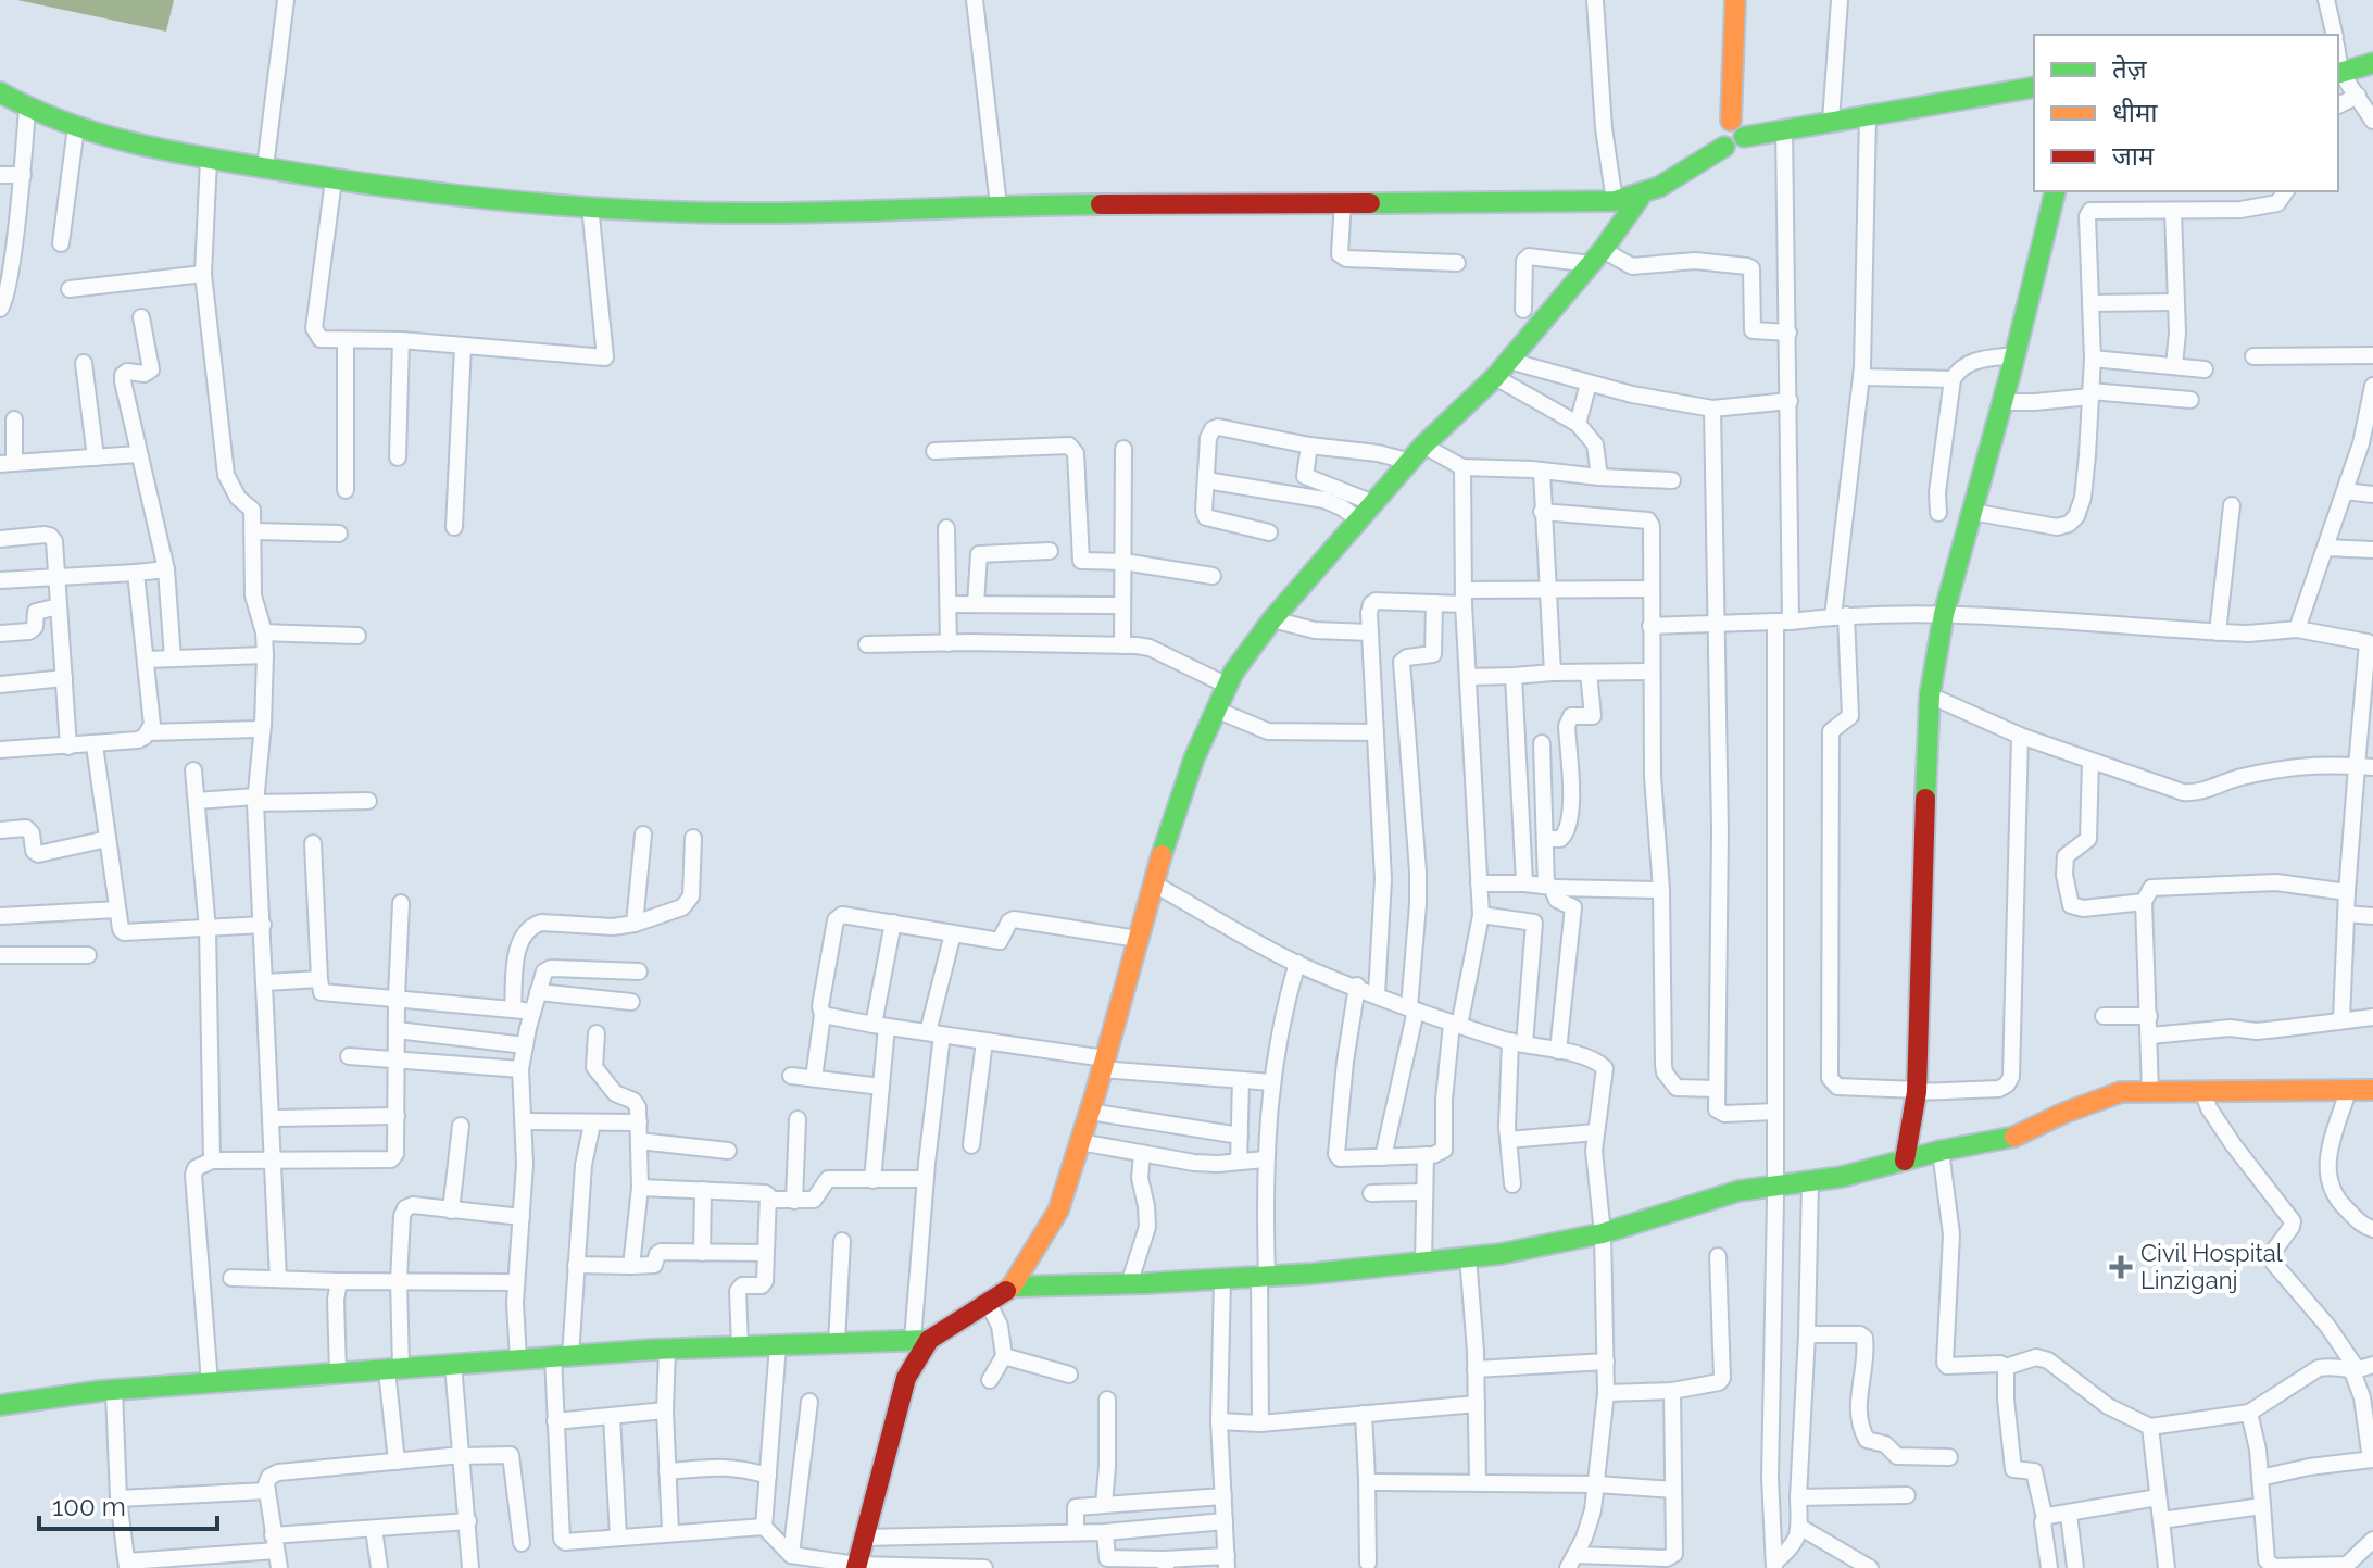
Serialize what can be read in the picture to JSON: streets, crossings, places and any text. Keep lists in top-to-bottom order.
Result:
{
  "places": {
    "health": ["Civil Hospital Linziganj"]
  },
  "legend": ["तेज़", "धीमा", "जाम"],
  "scale_bar": "100 m"
}
